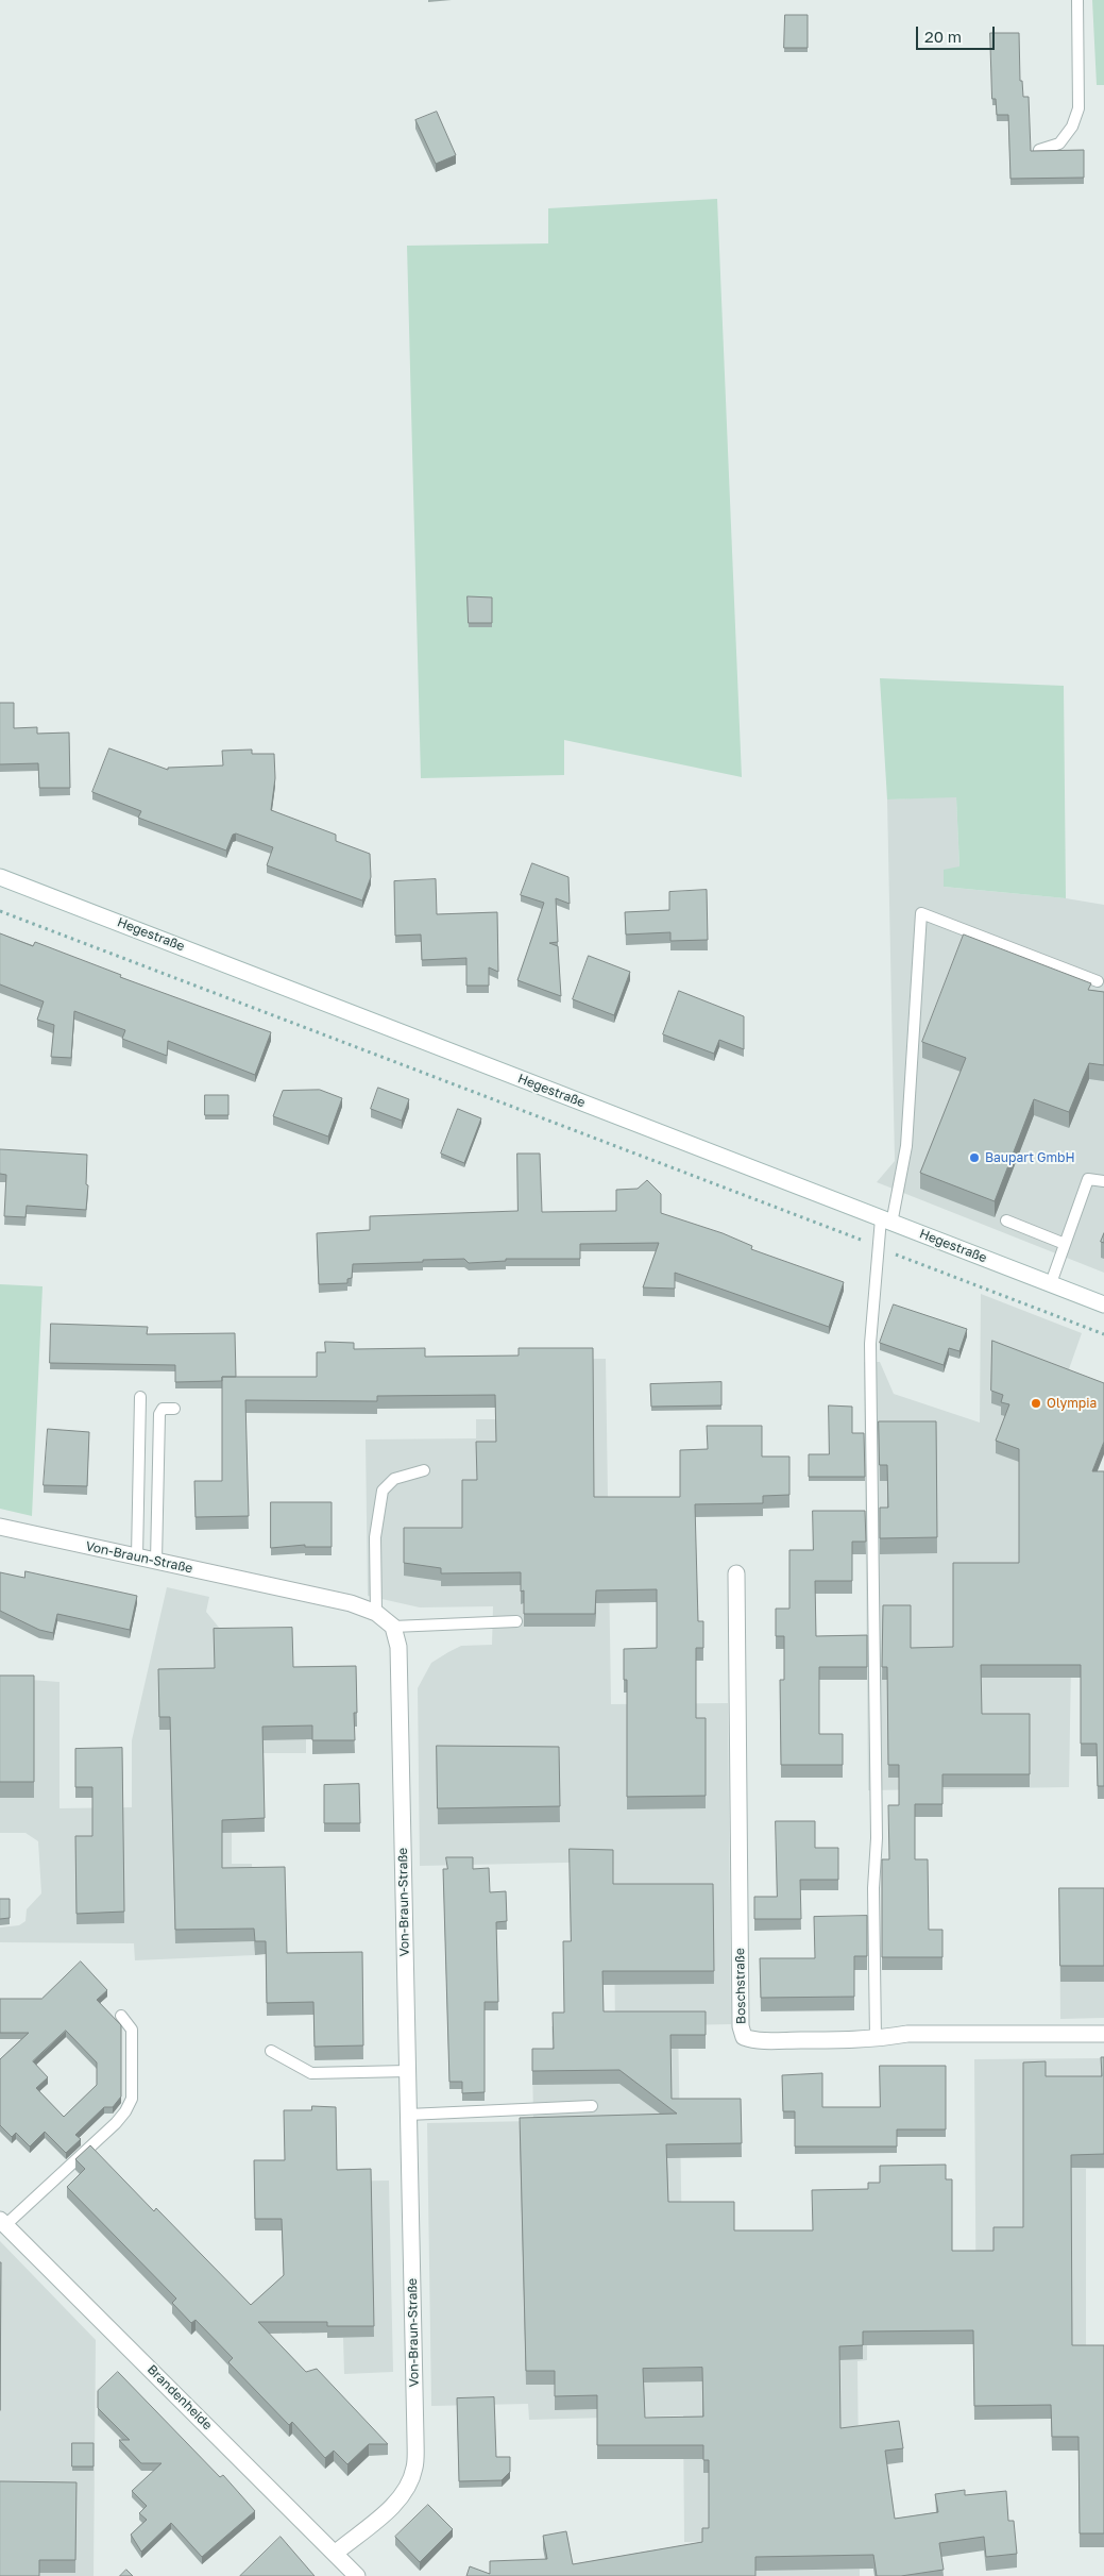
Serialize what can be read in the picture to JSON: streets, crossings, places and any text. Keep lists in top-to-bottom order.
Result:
{
  "streets": {
    "street": [
      "Hegestraße",
      "Von-Braun-Straße",
      "Boschstraße",
      "Brandenheide"
    ]
  },
  "crossings": [
    ["Von-Braun-Straße", "Brandenheide"]
  ],
  "places": ["Baupart GmbH", "Olympia"],
  "scale_bar": "20 m"
}
